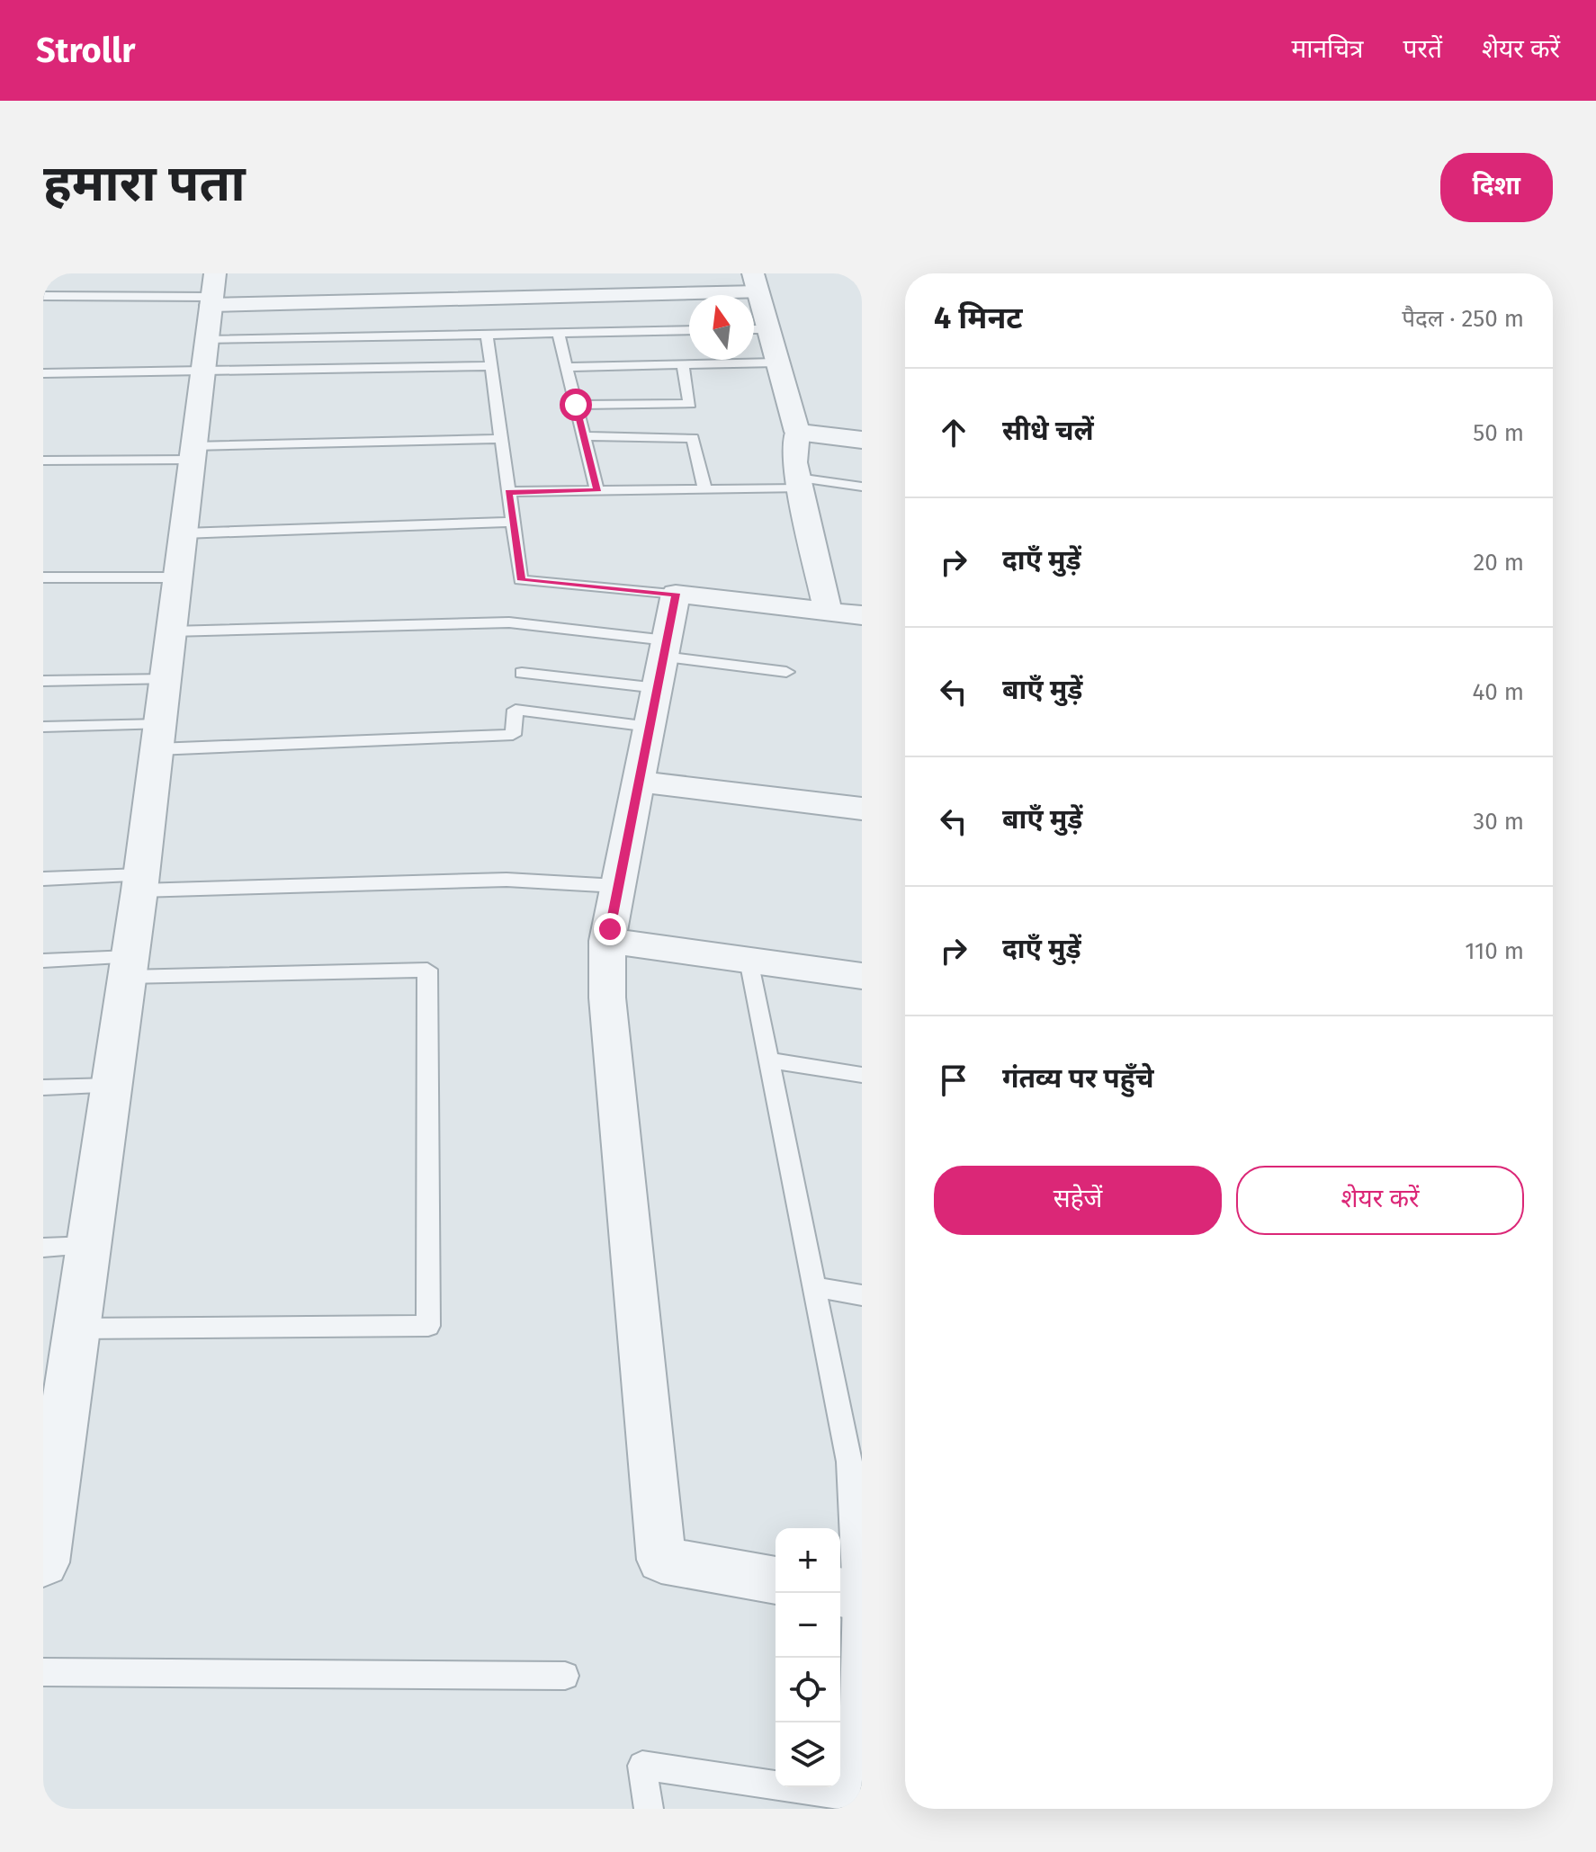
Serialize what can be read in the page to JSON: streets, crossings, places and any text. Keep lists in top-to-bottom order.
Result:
{
  "north": "top",
  "page": {
    "header": "Strollr",
    "nav": ["मानचित्र", "परतें", "शेयर करें"],
    "buttons": [
      "दिशा",
      ["सहेजें", "शेयर करें"]
    ],
    "title": "हमारा पता",
    "heading": ["4 मिनट", "पैदल · 250 m"],
    "list": [
      ["सीधे चलें", "50 m"],
      ["दाएँ मुड़ें", "20 m"],
      ["बाएँ मुड़ें", "40 m"],
      ["बाएँ मुड़ें", "30 m"],
      ["दाएँ मुड़ें", "110 m"],
      "गंतव्य पर पहुँचे"
    ],
    "map_buttons": ["+", "−"]
  }
}
